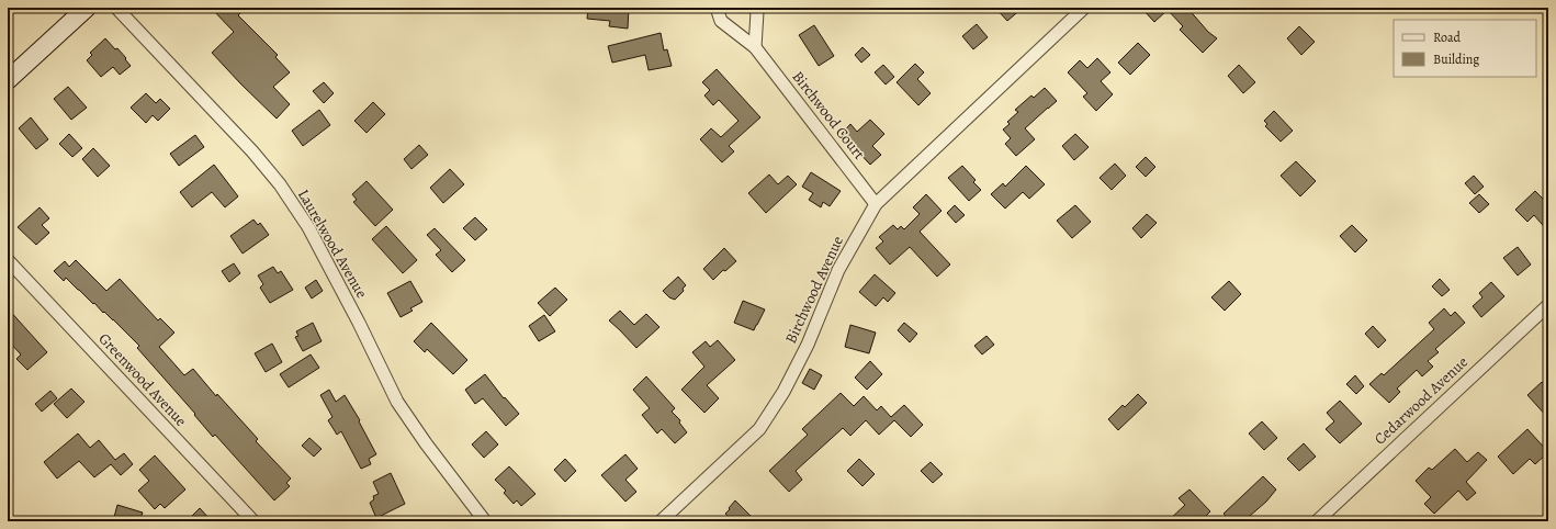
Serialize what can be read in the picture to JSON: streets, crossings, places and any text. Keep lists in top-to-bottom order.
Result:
{
  "streets": {
    "street": [
      "Birchwood Court",
      "Laurelwood Avenue",
      "Birchwood Avenue",
      "Greenwood Avenue",
      "Cedarwood Avenue"
    ]
  },
  "crossings": [
    ["Birchwood Court", "Birchwood Avenue"]
  ],
  "legend": ["Road", "Building"]
}
